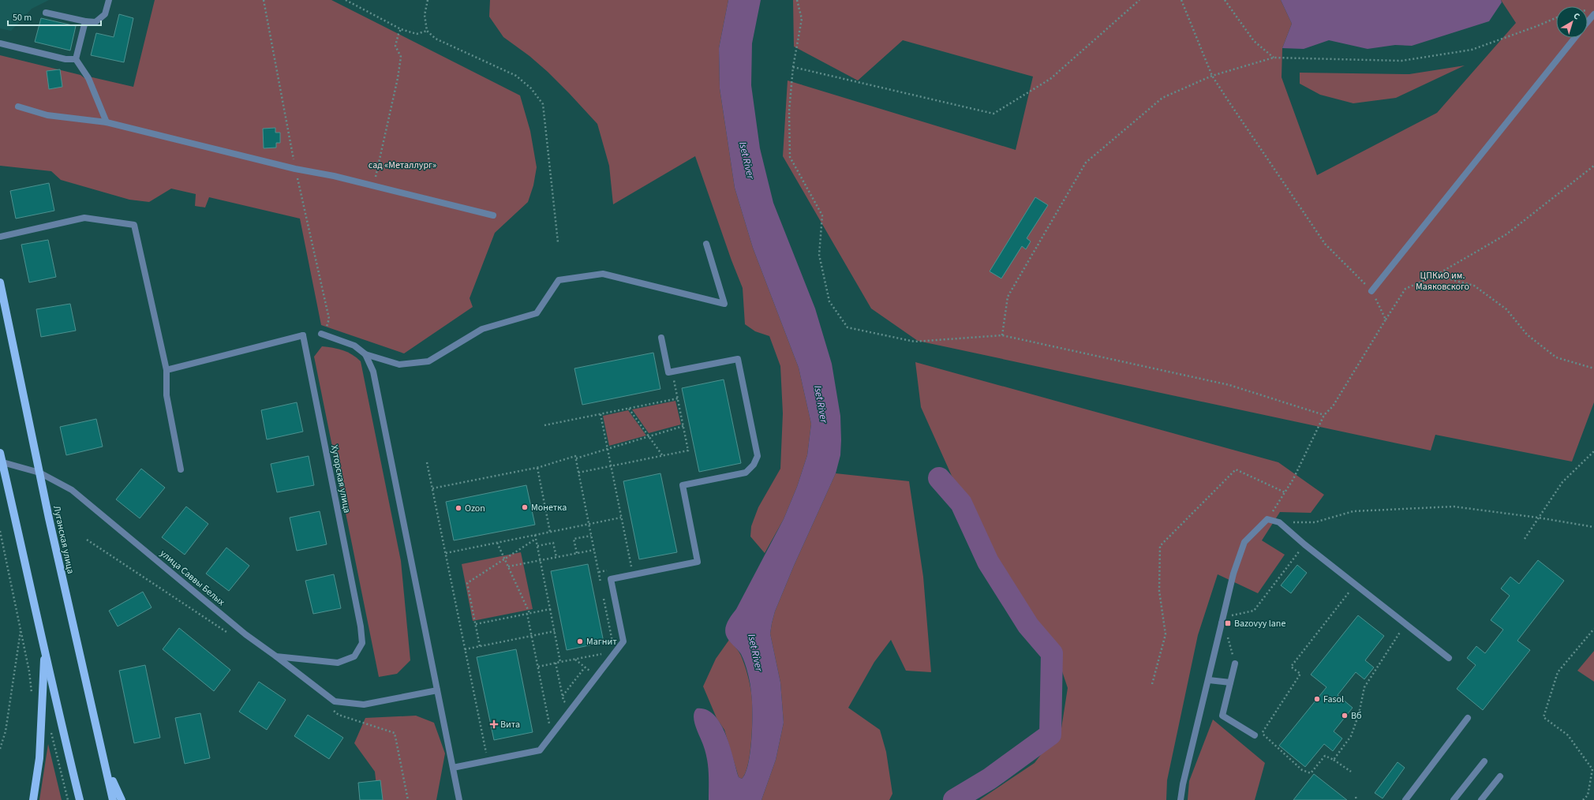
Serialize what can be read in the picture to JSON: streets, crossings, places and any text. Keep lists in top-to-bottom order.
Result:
{
  "streets": {
    "main road": ["Луганская улица"],
    "street": ["Хуторская улица", "улица Саввы Белых"]
  },
  "crossings": [
    ["Хуторская улица", "улица Саввы Белых"],
    ["Луганская улица", "улица Саввы Белых"]
  ],
  "water": ["Iset River"],
  "parks": ["сад «Металлург»", "ЦПКиО им. Маяковского"],
  "places": {
    "other": [
      "Монетка",
      "Ozon",
      "Магнит",
      "Fasol",
      "Вб"
    ],
    "transit": ["Bazovyy lane"],
    "health": ["Вита"]
  },
  "scale_bar": "50 m",
  "north": "top right"
}
